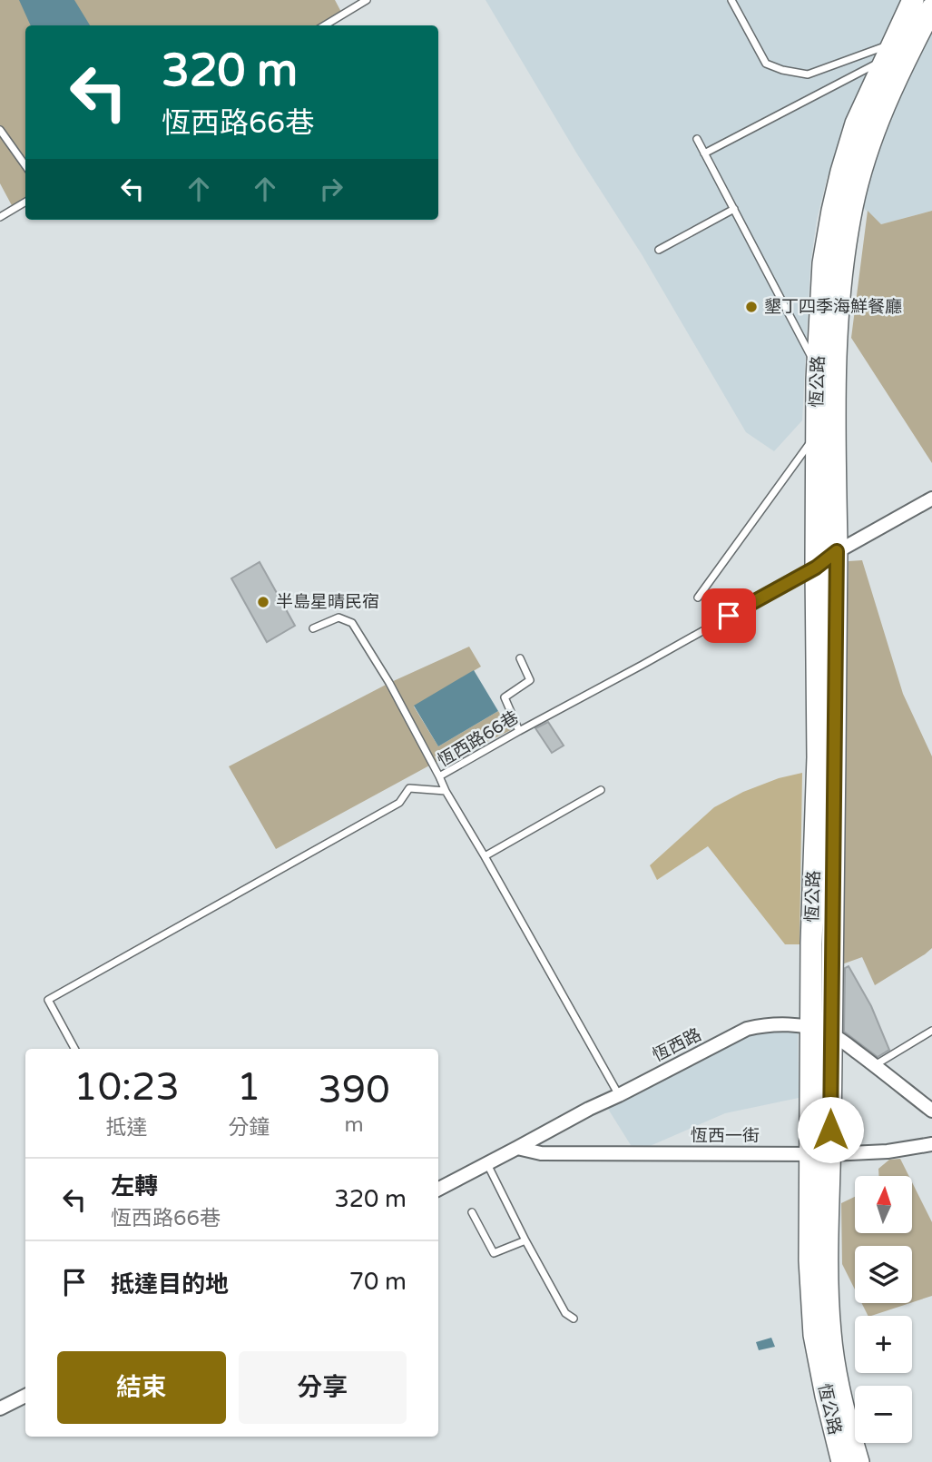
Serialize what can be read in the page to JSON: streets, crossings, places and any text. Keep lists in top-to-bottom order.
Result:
{
  "streets": {
    "main road": ["恆公路"],
    "street": ["恆西路", "恆西一街"],
    "lane": ["恆西路66巷"]
  },
  "crossings": [
    ["恆公路", "恆西路66巷"],
    ["恆公路", "恆西路"],
    ["恆公路", "恆西一街"],
    ["恆西路66巷", "恆西路"],
    ["恆西路", "恆西一街"]
  ],
  "places": ["墾丁四季海鮮餐廳", "半島星晴民宿"],
  "north": "top",
  "page": {
    "turn": ["320 m", "恆西路66巷"],
    "eta": [
      "10:23",
      "抵達",
      "1",
      "分鐘",
      "390",
      "m"
    ],
    "list": [
      {
        "name": "左轉",
        "note": "恆西路66巷",
        "value": "320 m"
      },
      {
        "name": "抵達目的地",
        "value": "70 m"
      }
    ],
    "map_buttons": ["+", "−"],
    "buttons": ["結束", "分享"]
  }
}
